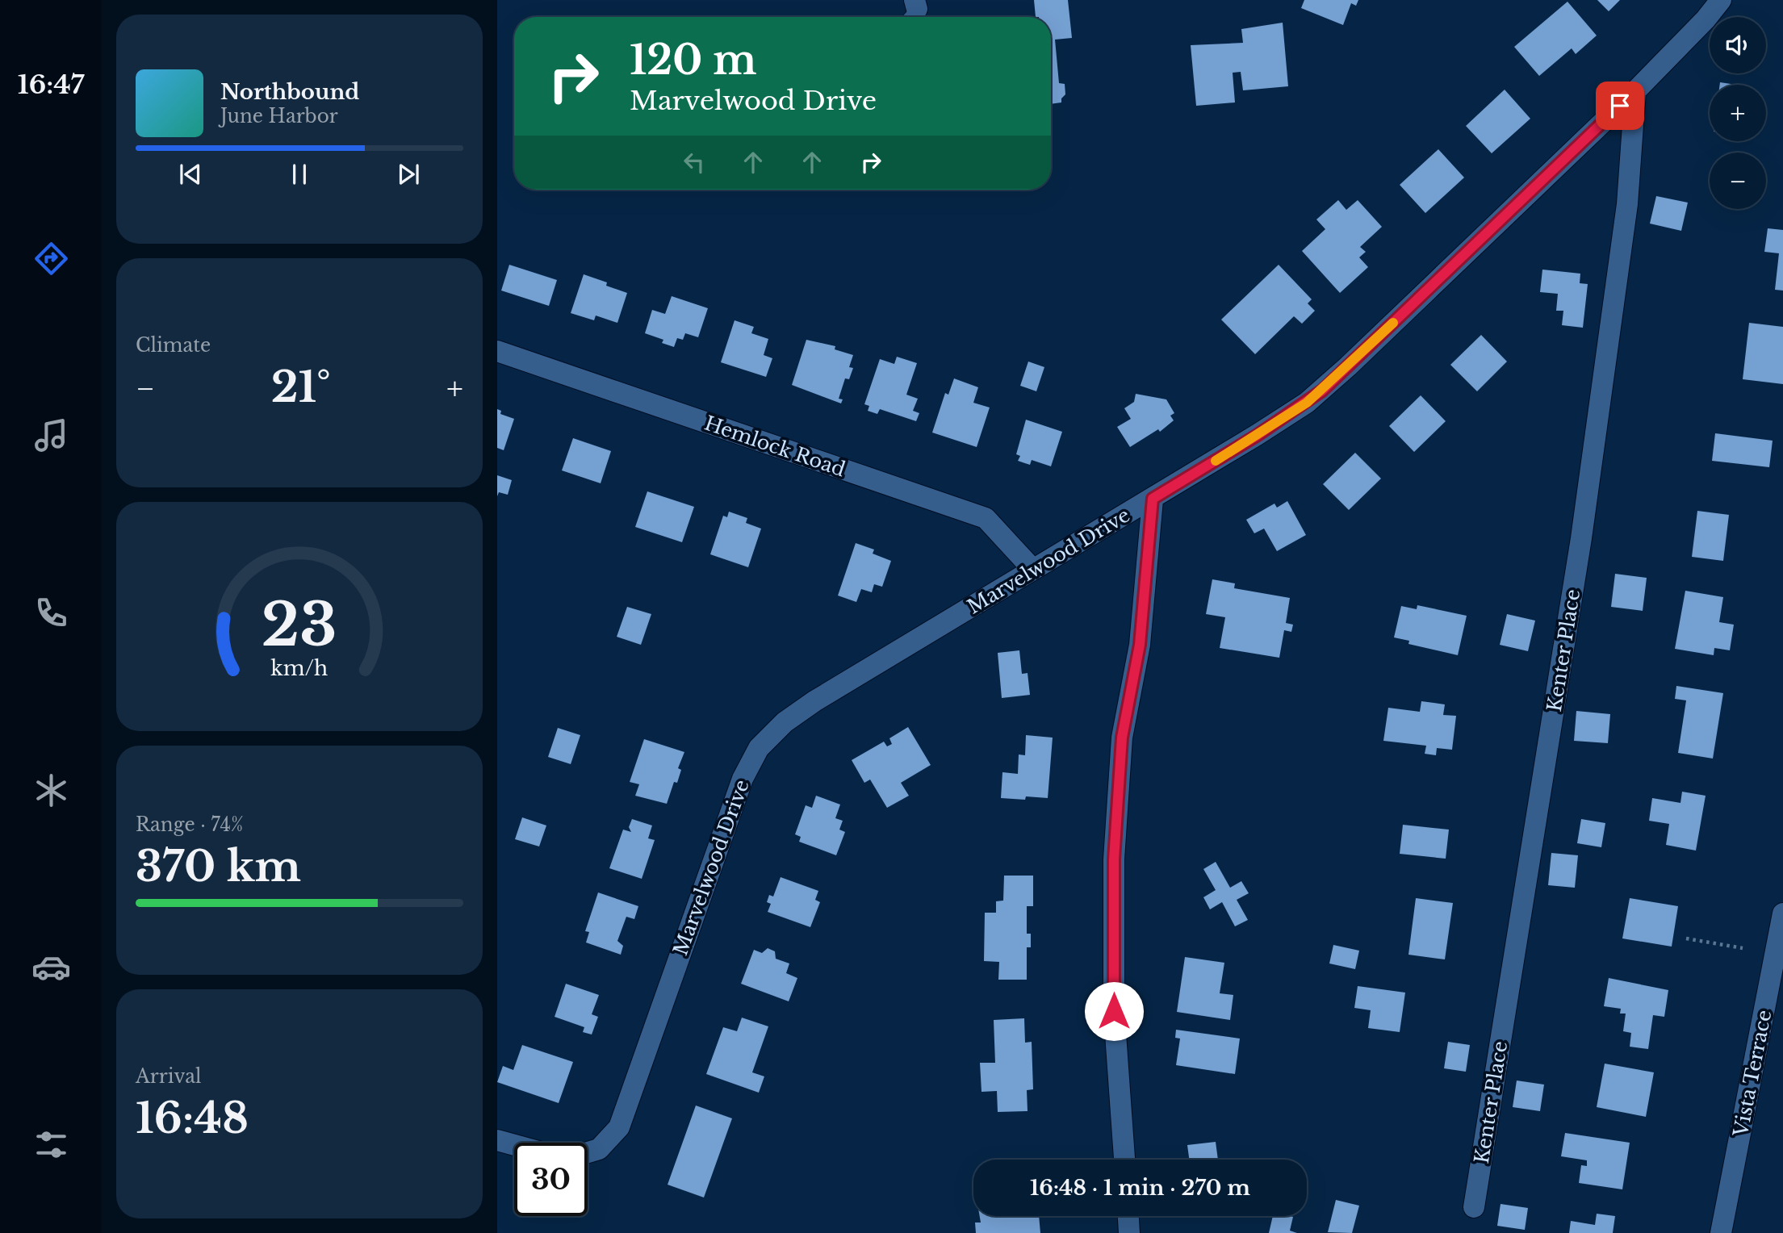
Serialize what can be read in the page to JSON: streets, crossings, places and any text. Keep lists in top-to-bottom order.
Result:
{
  "streets": {
    "street": [
      "Hemlock Road",
      "Marvelwood Drive",
      "Kenter Place",
      "Vista Terrace"
    ]
  },
  "crossings": [
    ["Hemlock Road", "Marvelwood Drive"],
    ["Marvelwood Drive", "Kenter Place"]
  ],
  "page": {
    "tabs": "16:47",
    "map_buttons": ["+", "−"],
    "turn": ["120 m", "Marvelwood Drive"],
    "song": ["Northbound", "June Harbor"],
    "tile": [
      "Climate",
      ["Range · 74%", "370 km"],
      ["Arrival", "16:48"]
    ],
    "heat": ["−", "21°", "+"],
    "limit": "30",
    "trip": "16:48 · 1 min · 270 m",
    "gauge": ["23", "km/h"]
  }
}
